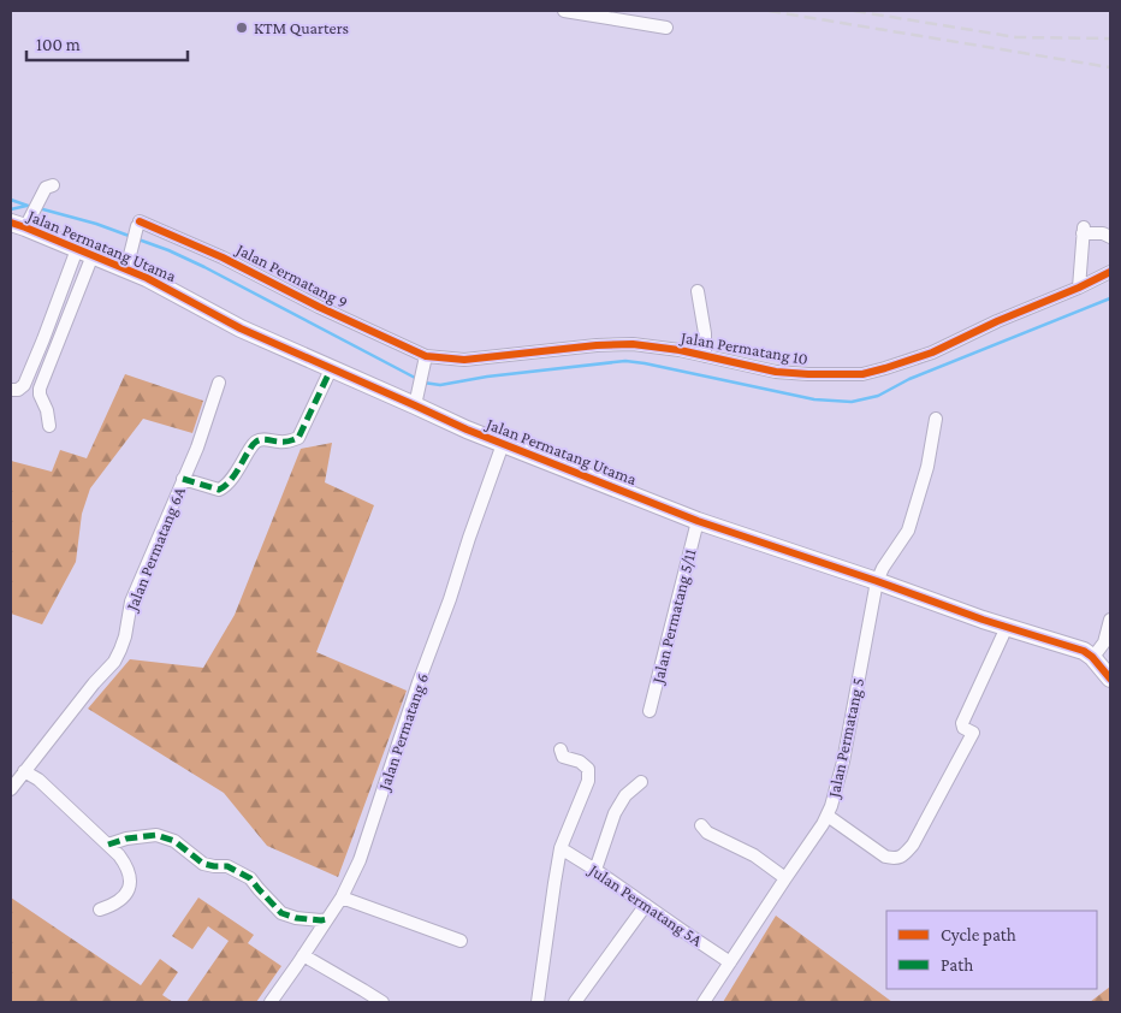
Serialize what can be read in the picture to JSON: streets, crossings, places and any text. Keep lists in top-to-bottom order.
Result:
{
  "streets": {
    "street": [
      "Jalan Permatang Utama",
      "Jalan Permatang 9",
      "Jalan Permatang 10",
      "Jalan Permatang 6A",
      "Jalan Permatang 5/11",
      "Jalan Permatang 6",
      "Jalan Permatang 5",
      "Julan Permatang 5A"
    ]
  },
  "crossings": [
    ["Jalan Permatang Utama", "Jalan Permatang 9"],
    ["Jalan Permatang Utama", "Jalan Permatang 5/11"],
    ["Jalan Permatang Utama", "Jalan Permatang 6"],
    ["Jalan Permatang Utama", "Jalan Permatang 5"],
    ["Jalan Permatang 9", "Jalan Permatang 10"],
    ["Jalan Permatang 5", "Julan Permatang 5A"]
  ],
  "places": ["KTM Quarters"],
  "legend": ["Cycle path", "Path"],
  "scale_bar": "100 m"
}
